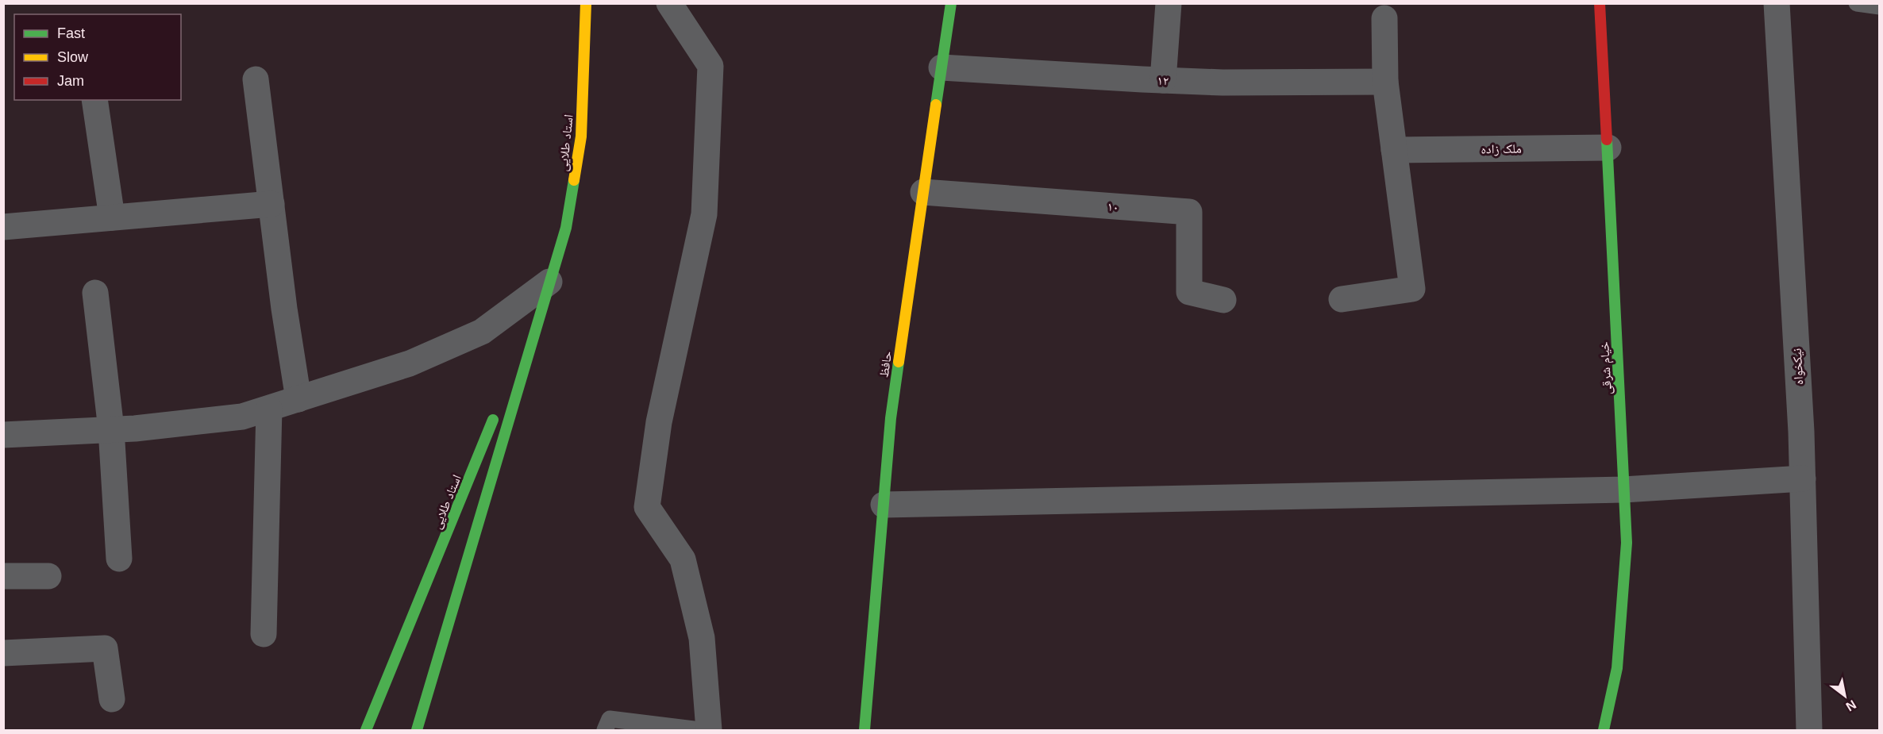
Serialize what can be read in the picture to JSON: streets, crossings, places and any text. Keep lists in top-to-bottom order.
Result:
{
  "streets": {
    "street": [
      "۱۲",
      "استاد طلایی",
      "ملک زاده",
      "۱۰",
      "حافظ",
      "نیکخواه",
      "خیام شرقی"
    ]
  },
  "crossings": [
    ["۱۲", "حافظ"],
    ["ملک زاده", "خیام شرقی"],
    ["۱۰", "حافظ"]
  ],
  "legend": ["Fast", "Slow", "Jam"],
  "north": "bottom right"
}
